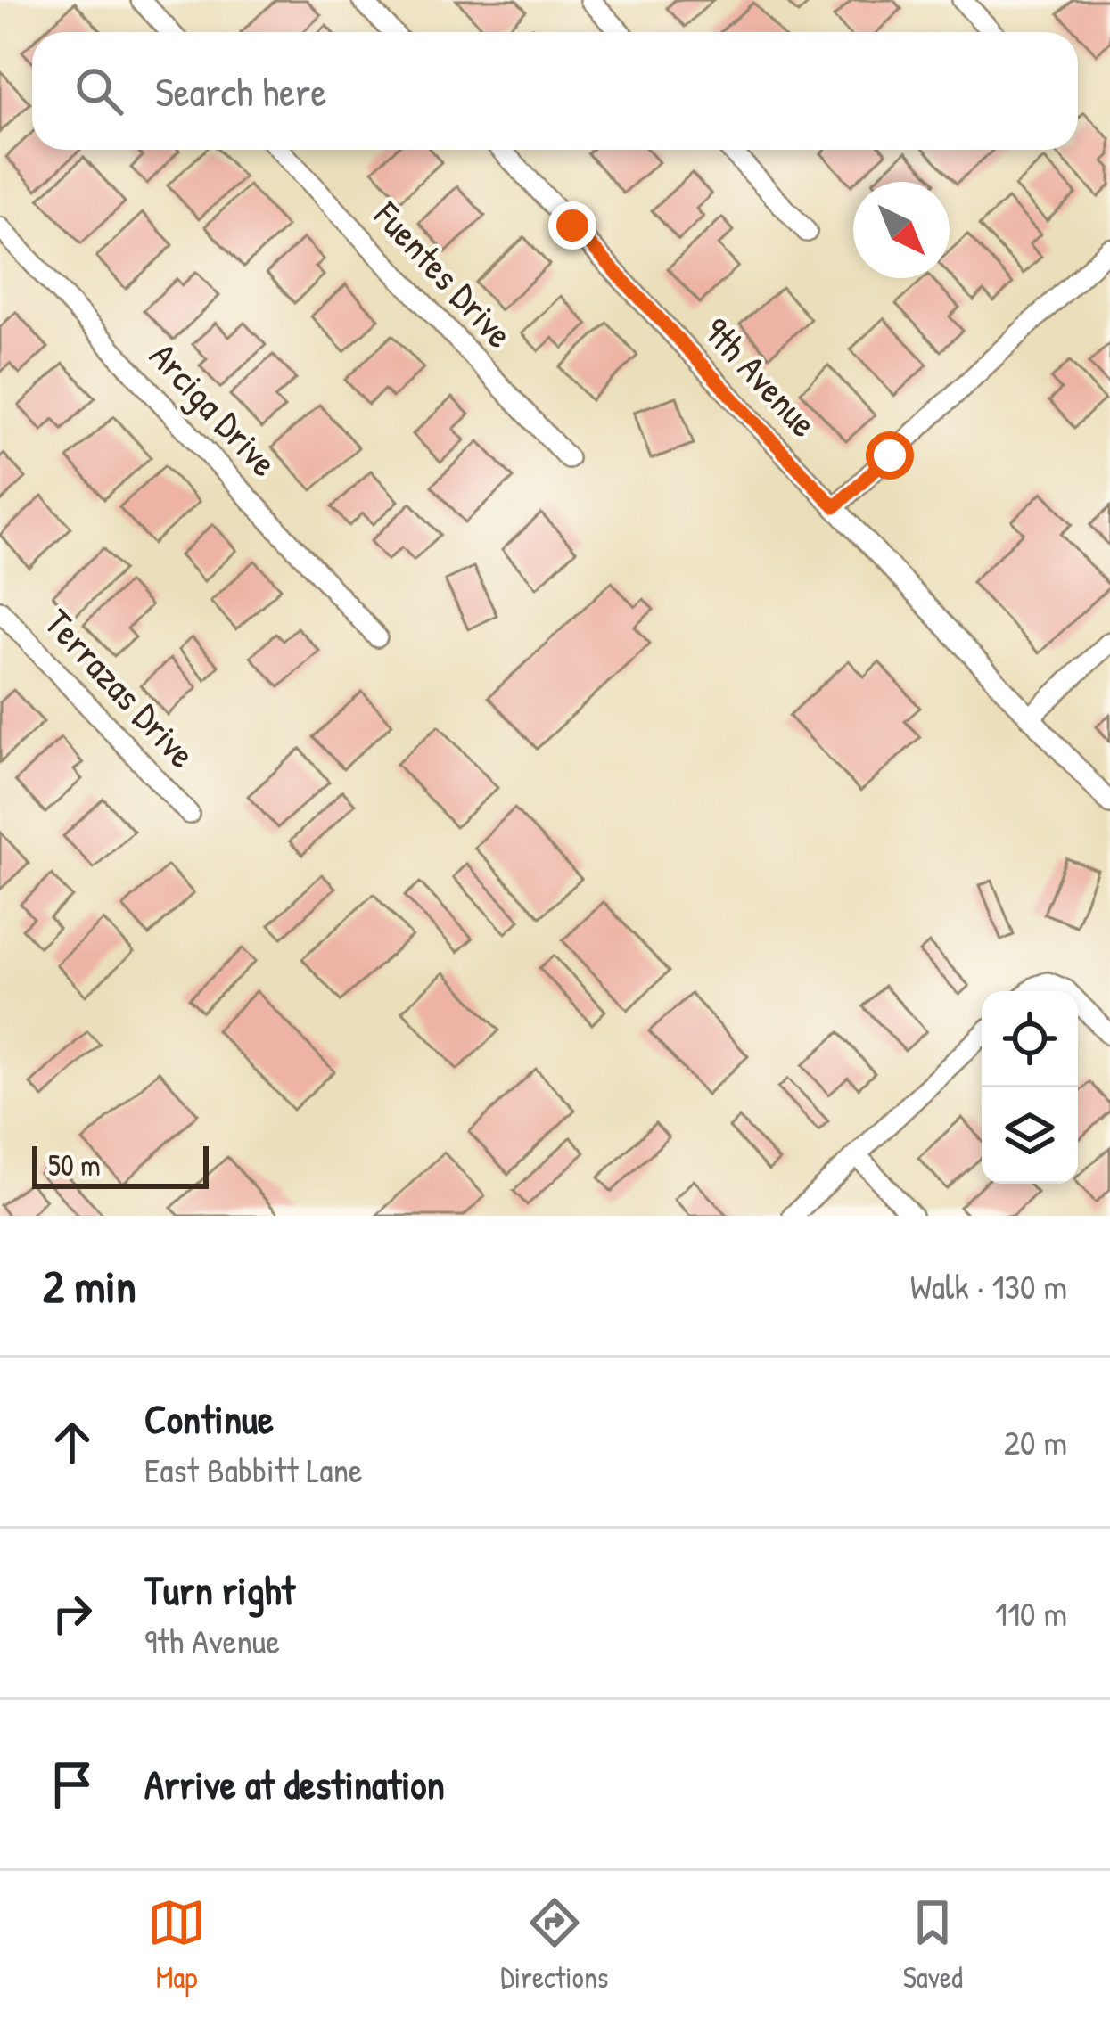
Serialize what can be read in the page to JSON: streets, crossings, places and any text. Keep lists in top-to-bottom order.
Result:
{
  "streets": {
    "street": [
      "Fuentes Drive",
      "9th Avenue",
      "Arciga Drive",
      "Terrazas Drive"
    ]
  },
  "scale_bar": "50 m",
  "north": "bottom right",
  "page": {
    "search": "Search here",
    "scale": "50 m",
    "heading": ["2 min", "Walk · 130 m"],
    "list": [
      ["Continue", "East Babbitt Lane", "20 m"],
      ["Turn right", "9th Avenue", "110 m"],
      "Arrive at destination"
    ],
    "nav": ["Map", "Directions", "Saved"]
  }
}
